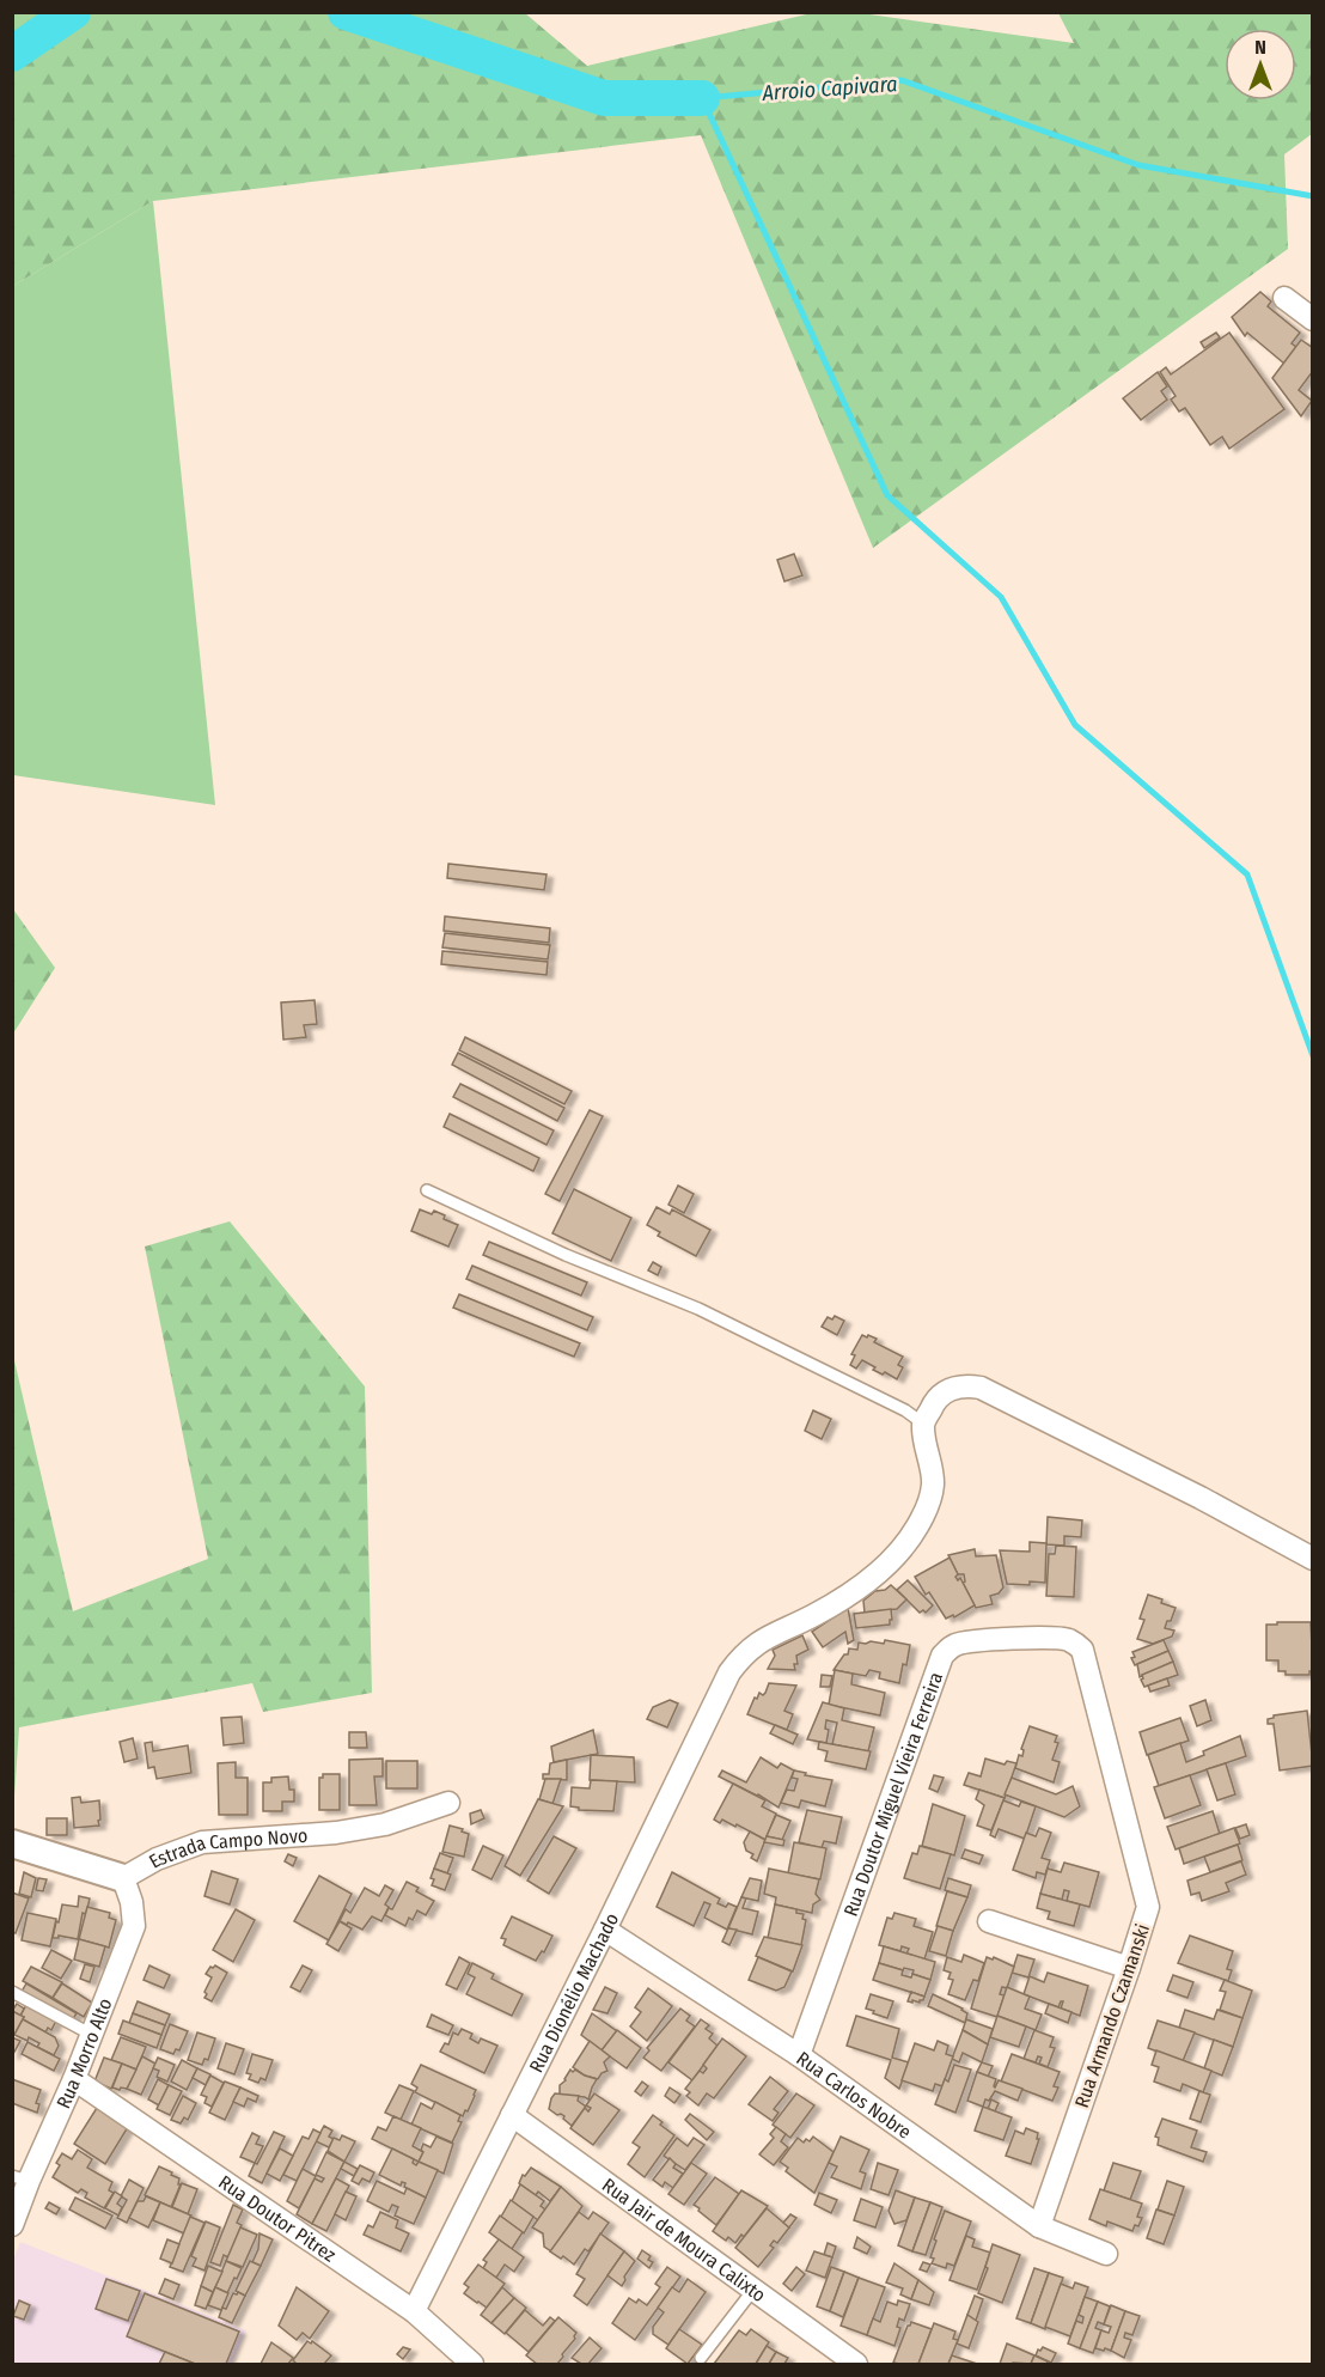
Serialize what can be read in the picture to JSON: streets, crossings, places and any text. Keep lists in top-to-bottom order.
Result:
{
  "streets": {
    "street": [
      "Rua Doutor Miguel Vieira Ferreira",
      "Estrada Campo Novo",
      "Rua Dionélio Machado",
      "Rua Armando Czamanski",
      "Rua Morro Alto",
      "Rua Carlos Nobre",
      "Rua Doutor Pitrez",
      "Rua Jair de Moura Calixto"
    ]
  },
  "crossings": [
    ["Rua Doutor Miguel Vieira Ferreira", "Rua Armando Czamanski"],
    ["Rua Doutor Miguel Vieira Ferreira", "Rua Carlos Nobre"],
    ["Estrada Campo Novo", "Rua Morro Alto"],
    ["Rua Dionélio Machado", "Rua Carlos Nobre"],
    ["Rua Dionélio Machado", "Rua Doutor Pitrez"],
    ["Rua Dionélio Machado", "Rua Jair de Moura Calixto"],
    ["Rua Armando Czamanski", "Rua Carlos Nobre"],
    ["Rua Morro Alto", "Rua Doutor Pitrez"]
  ],
  "water": ["Arroio Capivara"],
  "north": "top"
}
